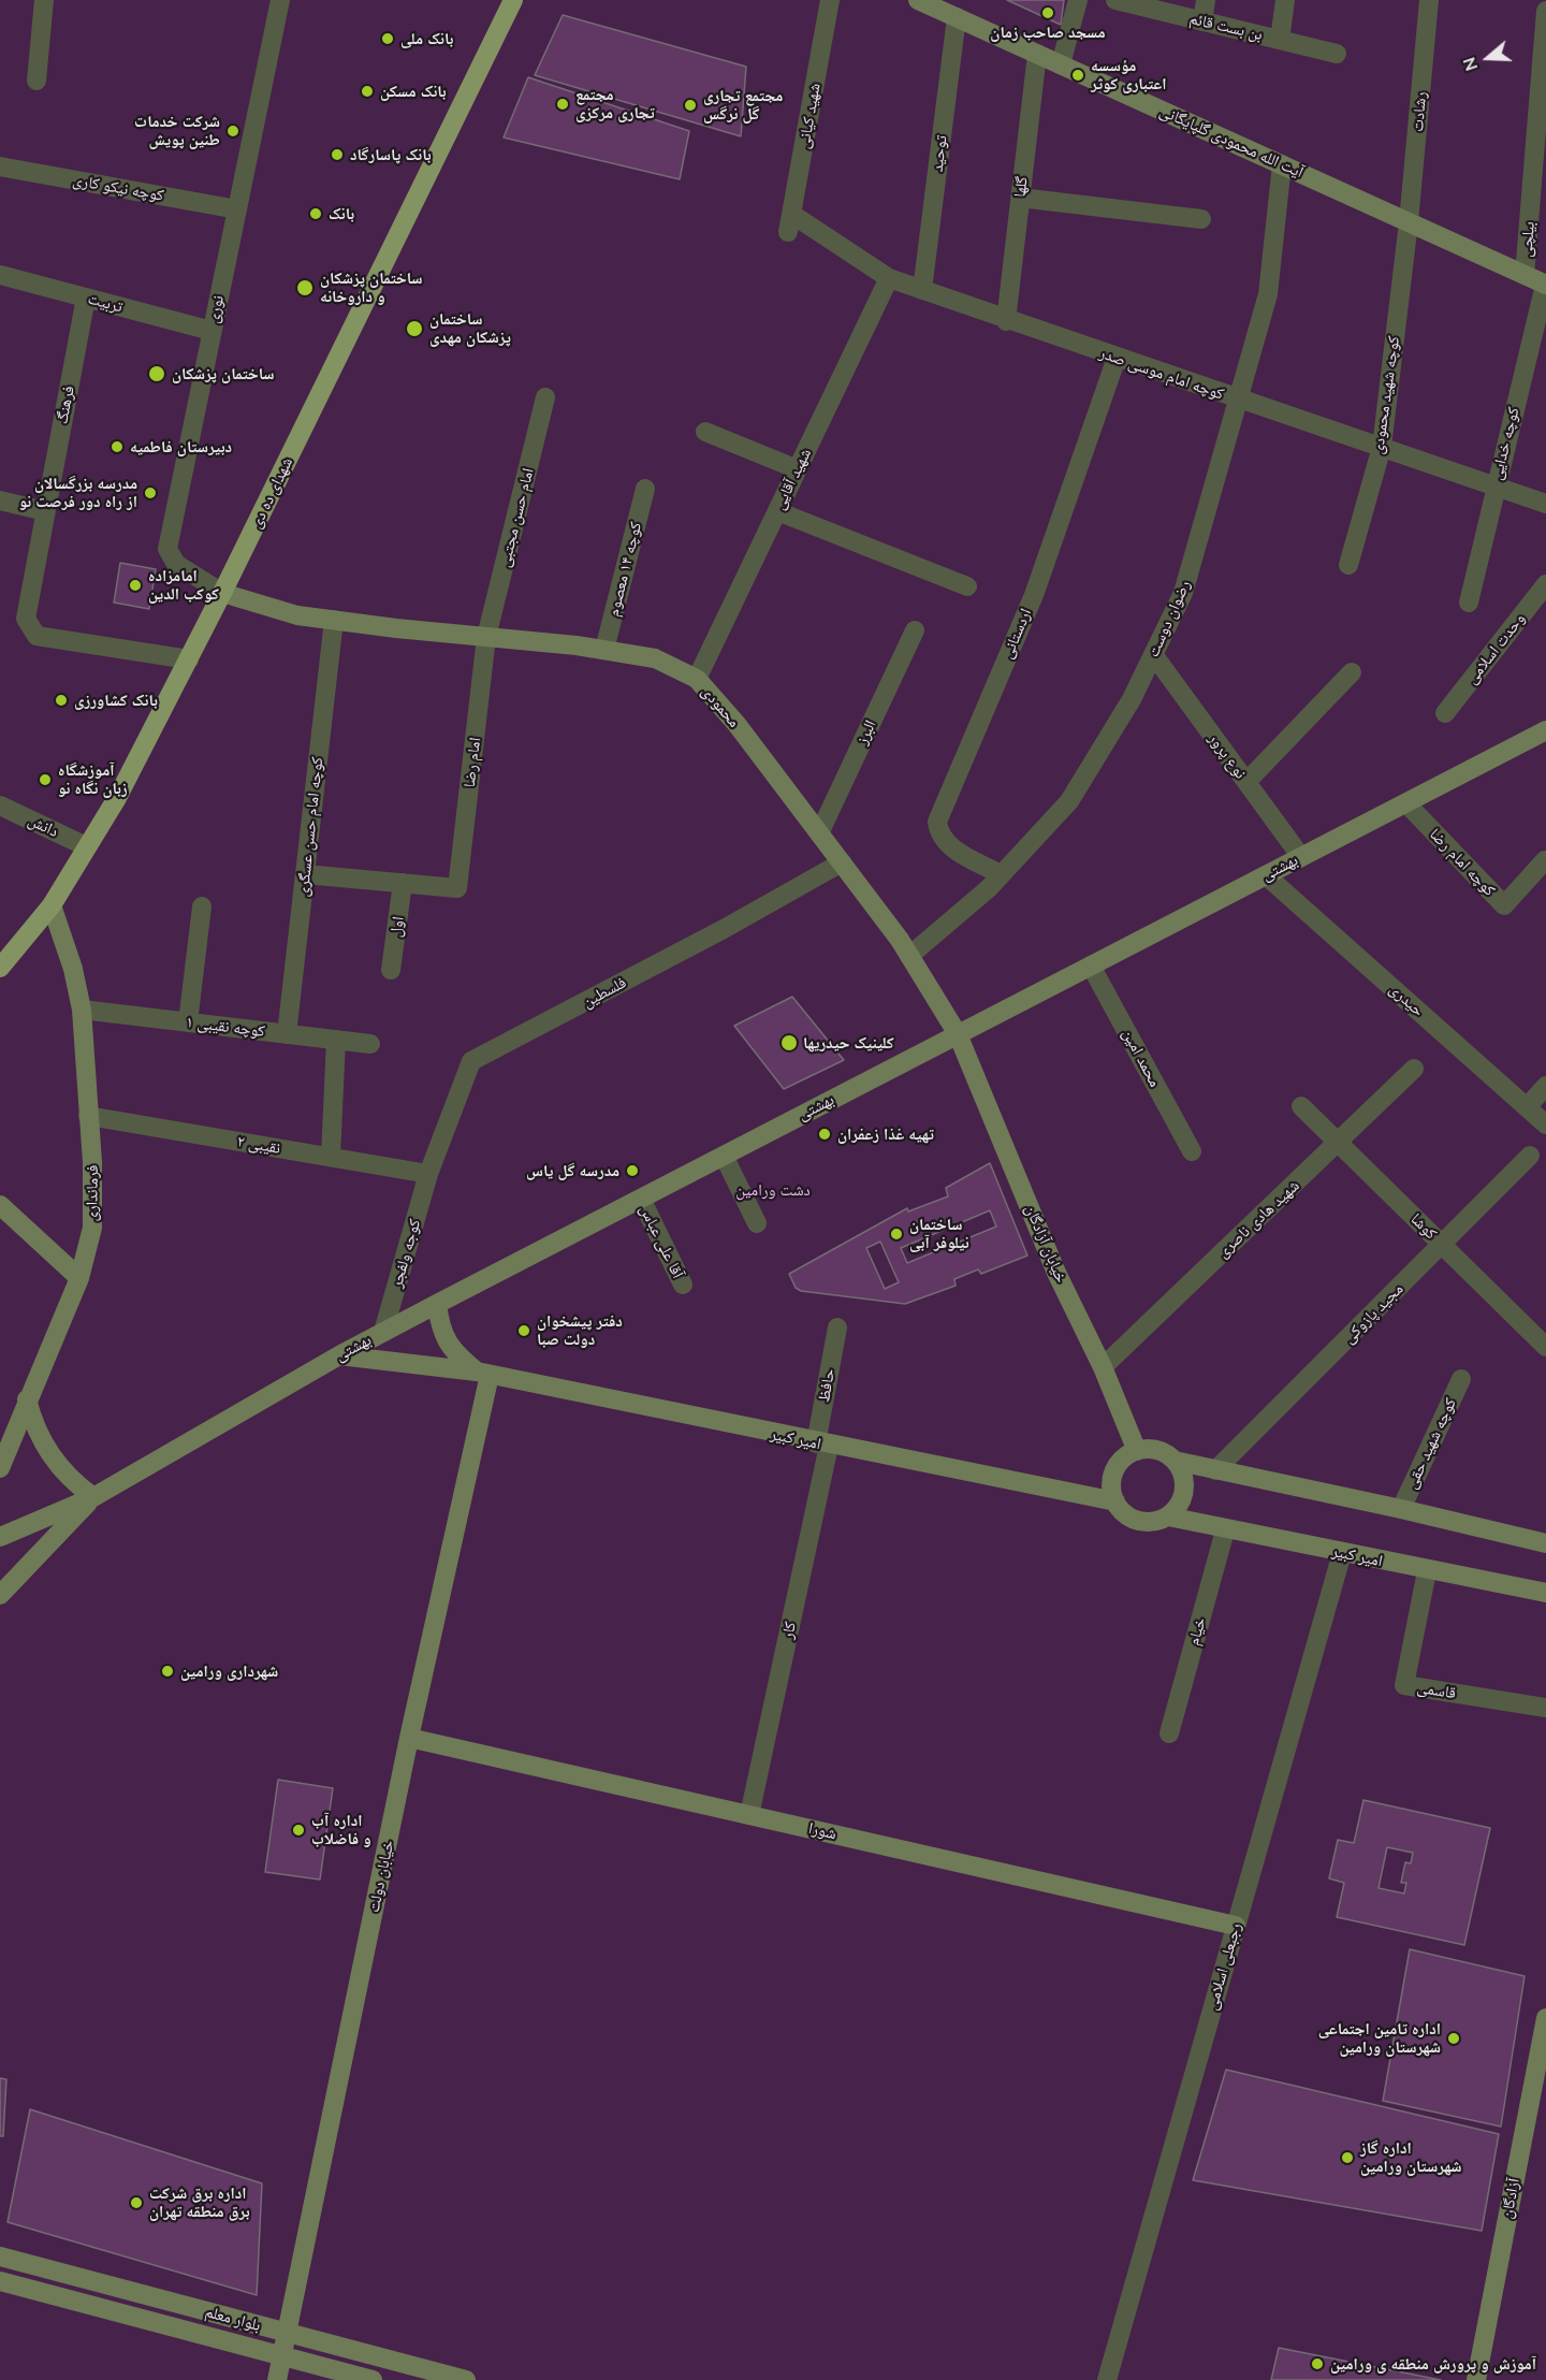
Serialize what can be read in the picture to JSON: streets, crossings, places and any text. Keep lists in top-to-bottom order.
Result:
{
  "streets": {
    "main road": ["شهدای ده دی"],
    "street": [
      "بن بست قائم",
      "رشادت",
      "شهید کیانی",
      "آیت الله محمودی گلپایگانی",
      "توحید",
      "گلها",
      "کوچه نیکو کاری",
      "بیلچی",
      "تربیت",
      "نوری",
      "کوچه امام موسی صدر",
      "کوچه شهید محمودی",
      "فرهنگ",
      "کوچه خدایی",
      "شهید آقایی",
      "امام حسن مجتبی",
      "کوچه ۱۴ معصوم",
      "رضوان دوست",
      "اردستانی",
      "وحدت اسلامی",
      "محمودی",
      "البرز",
      "نوع پرور",
      "امام رضا",
      "دانش",
      "کوچه امام حسن عسگری",
      "کوچه امام رضا",
      "بهشتی",
      "اول",
      "فلسطین",
      "حیدری",
      "کوچه نقیبی ۱",
      "محمد امین",
      "نقیبی ۲",
      "فرمانداری",
      "شهید هادی ناصری",
      "کوشا",
      "آقا علی عباس",
      "خیابان آزادگان",
      "کوجه ولفجر",
      "مجید پازوکی",
      "حافظ",
      "امیر کبیر",
      "کوچه شهید حقی",
      "کار",
      "خیام",
      "قاسمی",
      "شورا",
      "خیابان دولت",
      "رجبعلی اسلامی",
      "آزادگان",
      "بلوار معلم"
    ]
  },
  "crossings": [
    ["رشادت", "آیت الله محمودی گلپایگانی"],
    ["رشادت", "کوچه شهید محمودی"],
    ["شهید کیانی", "کوچه امام موسی صدر"],
    ["آیت الله محمودی گلپایگانی", "توحید"],
    ["آیت الله محمودی گلپایگانی", "گلها"],
    ["آیت الله محمودی گلپایگانی", "بیلچی"],
    ["آیت الله محمودی گلپایگانی", "کوچه شهید محمودی"],
    ["آیت الله محمودی گلپایگانی", "کوچه خدایی"],
    ["آیت الله محمودی گلپایگانی", "رضوان دوست"],
    ["توحید", "کوچه امام موسی صدر"],
    ["گلها", "کوچه امام موسی صدر"],
    ["کوچه نیکو کاری", "نوری"],
    ["تربیت", "نوری"],
    ["تربیت", "فرهنگ"],
    ["نوری", "شهدای ده دی"],
    ["نوری", "محمودی"],
    ["کوچه امام موسی صدر", "کوچه شهید محمودی"],
    ["کوچه امام موسی صدر", "کوچه خدایی"],
    ["کوچه امام موسی صدر", "شهید آقایی"],
    ["کوچه امام موسی صدر", "رضوان دوست"],
    ["کوچه امام موسی صدر", "اردستانی"],
    ["فرهنگ", "شهدای ده دی"],
    ["شهید آقایی", "محمودی"],
    ["شهدای ده دی", "محمودی"],
    ["شهدای ده دی", "دانش"],
    ["شهدای ده دی", "فرمانداری"],
    ["امام حسن مجتبی", "محمودی"],
    ["امام حسن مجتبی", "امام رضا"],
    ["کوچه ۱۴ معصوم", "محمودی"],
    ["رضوان دوست", "اردستانی"],
    ["رضوان دوست", "محمودی"],
    ["رضوان دوست", "نوع پرور"],
    ["محمودی", "البرز"],
    ["محمودی", "امام رضا"],
    ["محمودی", "کوچه امام حسن عسگری"],
    ["محمودی", "بهشتی"],
    ["محمودی", "فلسطین"],
    ["محمودی", "خیابان آزادگان"],
    ["نوع پرور", "بهشتی"],
    ["امام رضا", "اول"],
    ["کوچه امام حسن عسگری", "کوچه نقیبی ۱"],
    ["کوچه امام رضا", "بهشتی"],
    ["بهشتی", "حیدری"],
    ["بهشتی", "محمد امین"],
    ["بهشتی", "آقا علی عباس"],
    ["بهشتی", "خیابان آزادگان"],
    ["بهشتی", "کوجه ولفجر"],
    ["بهشتی", "امیر کبیر"],
    ["فلسطین", "نقیبی ۲"],
    ["فلسطین", "کوجه ولفجر"],
    ["کوچه نقیبی ۱", "فرمانداری"],
    ["نقیبی ۲", "فرمانداری"],
    ["نقیبی ۲", "کوجه ولفجر"],
    ["شهید هادی ناصری", "کوشا"],
    ["شهید هادی ناصری", "خیابان آزادگان"],
    ["کوشا", "مجید پازوکی"],
    ["خیابان آزادگان", "امیر کبیر"],
    ["حافظ", "امیر کبیر"],
    ["حافظ", "کار"],
    ["امیر کبیر", "کار"],
    ["امیر کبیر", "خیام"],
    ["امیر کبیر", "قاسمی"],
    ["امیر کبیر", "خیابان دولت"],
    ["امیر کبیر", "رجبعلی اسلامی"],
    ["کار", "شورا"],
    ["شورا", "خیابان دولت"],
    ["شورا", "رجبعلی اسلامی"],
    ["خیابان دولت", "بلوار معلم"]
  ],
  "parks": ["دشت ورامین"],
  "places": [
    "مسجد صاحب زمان",
    "بانک ملی",
    "مؤسسه اعتباری کوثر",
    "بانک مسکن",
    "مجتمع تجاری مرکزی",
    "مجتمع تجاری گل نرگس",
    "شرکت خدمات طنین پویش",
    "بانک پاسارگاد",
    "بانک",
    "ساختمان پزشکان و داروخانه",
    "ساختمان پزشکان مهدی",
    "ساختمان پزشکان",
    "دبیرستان فاطمیه",
    "مدرسه بزرگسالان از راه دور فرصت نو",
    "امامزاده کوکب الدین",
    "بانک کشاورزی",
    "آموزشگاه زبان نگاه نو",
    "کلینیک حیدریها",
    "تهیه غذا زعفران",
    "مدرسه گل یاس",
    "ساختمان نیلوفر آبی",
    "دفتر پیشخوان دولت صبا",
    "شهرداری ورامین",
    "اداره آب و فاضلاب",
    "اداره تامین اجتماعی شهرستان ورامین",
    "اداره گاز شهرستان ورامین",
    "اداره برق شرکت برق منطقه تهران",
    "آموزش و پرورش منطقه ی ورامین"
  ],
  "north": "left"
}
